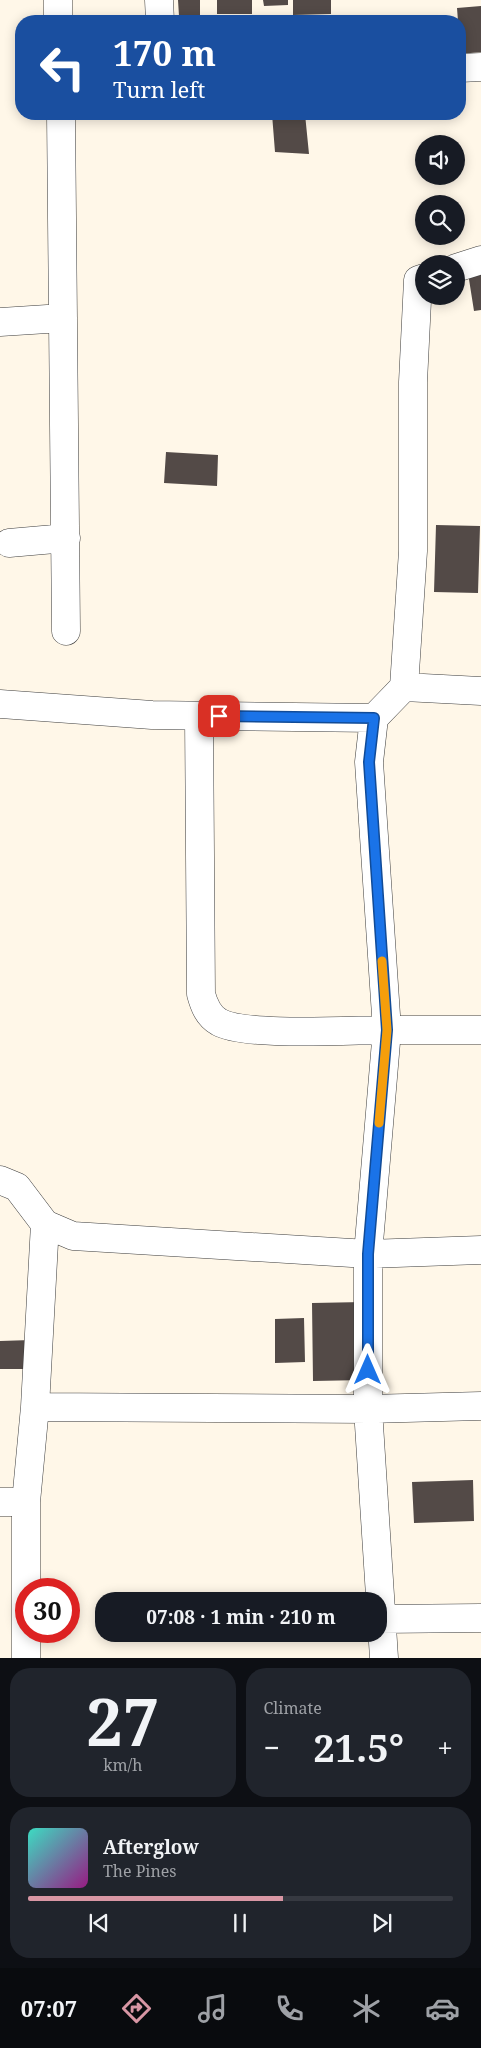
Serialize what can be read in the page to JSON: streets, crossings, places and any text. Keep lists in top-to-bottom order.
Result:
{
  "page": {
    "turn": ["170 m", "Turn left"],
    "limit": "30",
    "trip": "07:08 · 1 min · 210 m",
    "tile": [
      ["27", "km/h"],
      "Climate"
    ],
    "heat": ["−", "21.5°", "+"],
    "song": ["Afterglow", "The Pines"],
    "tabs": "07:07"
  }
}
